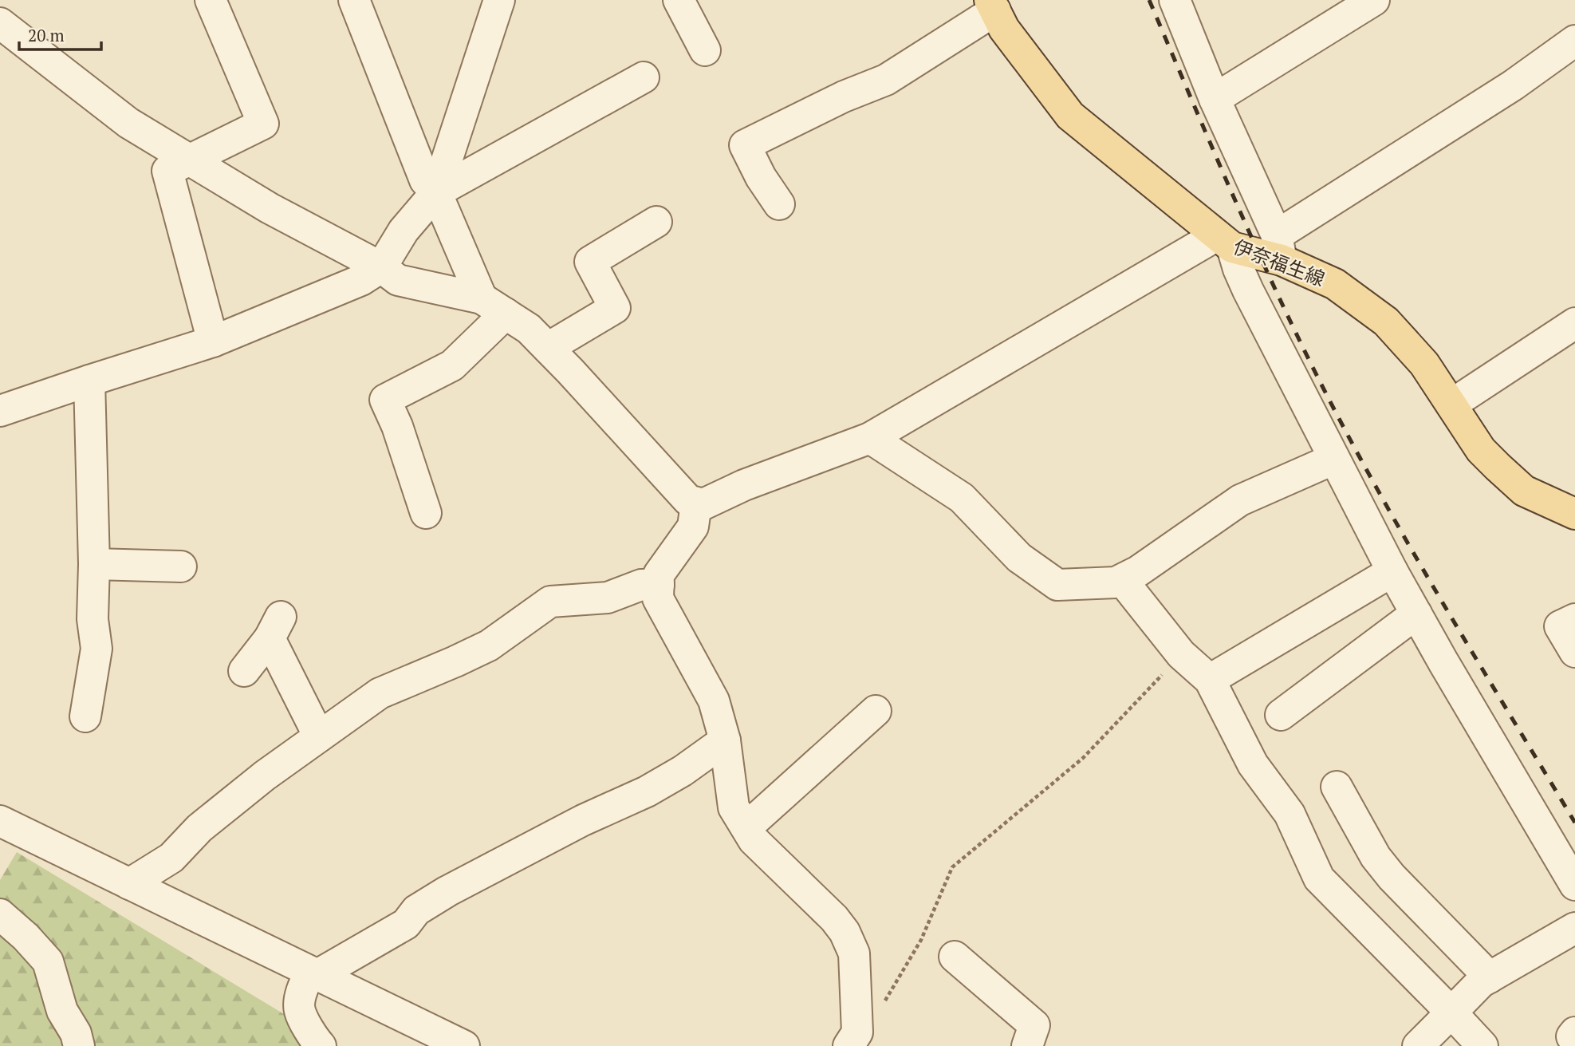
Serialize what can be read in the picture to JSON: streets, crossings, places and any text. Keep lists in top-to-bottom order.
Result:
{
  "streets": {
    "main road": ["伊奈福生線"]
  },
  "scale_bar": "20 m"
}
